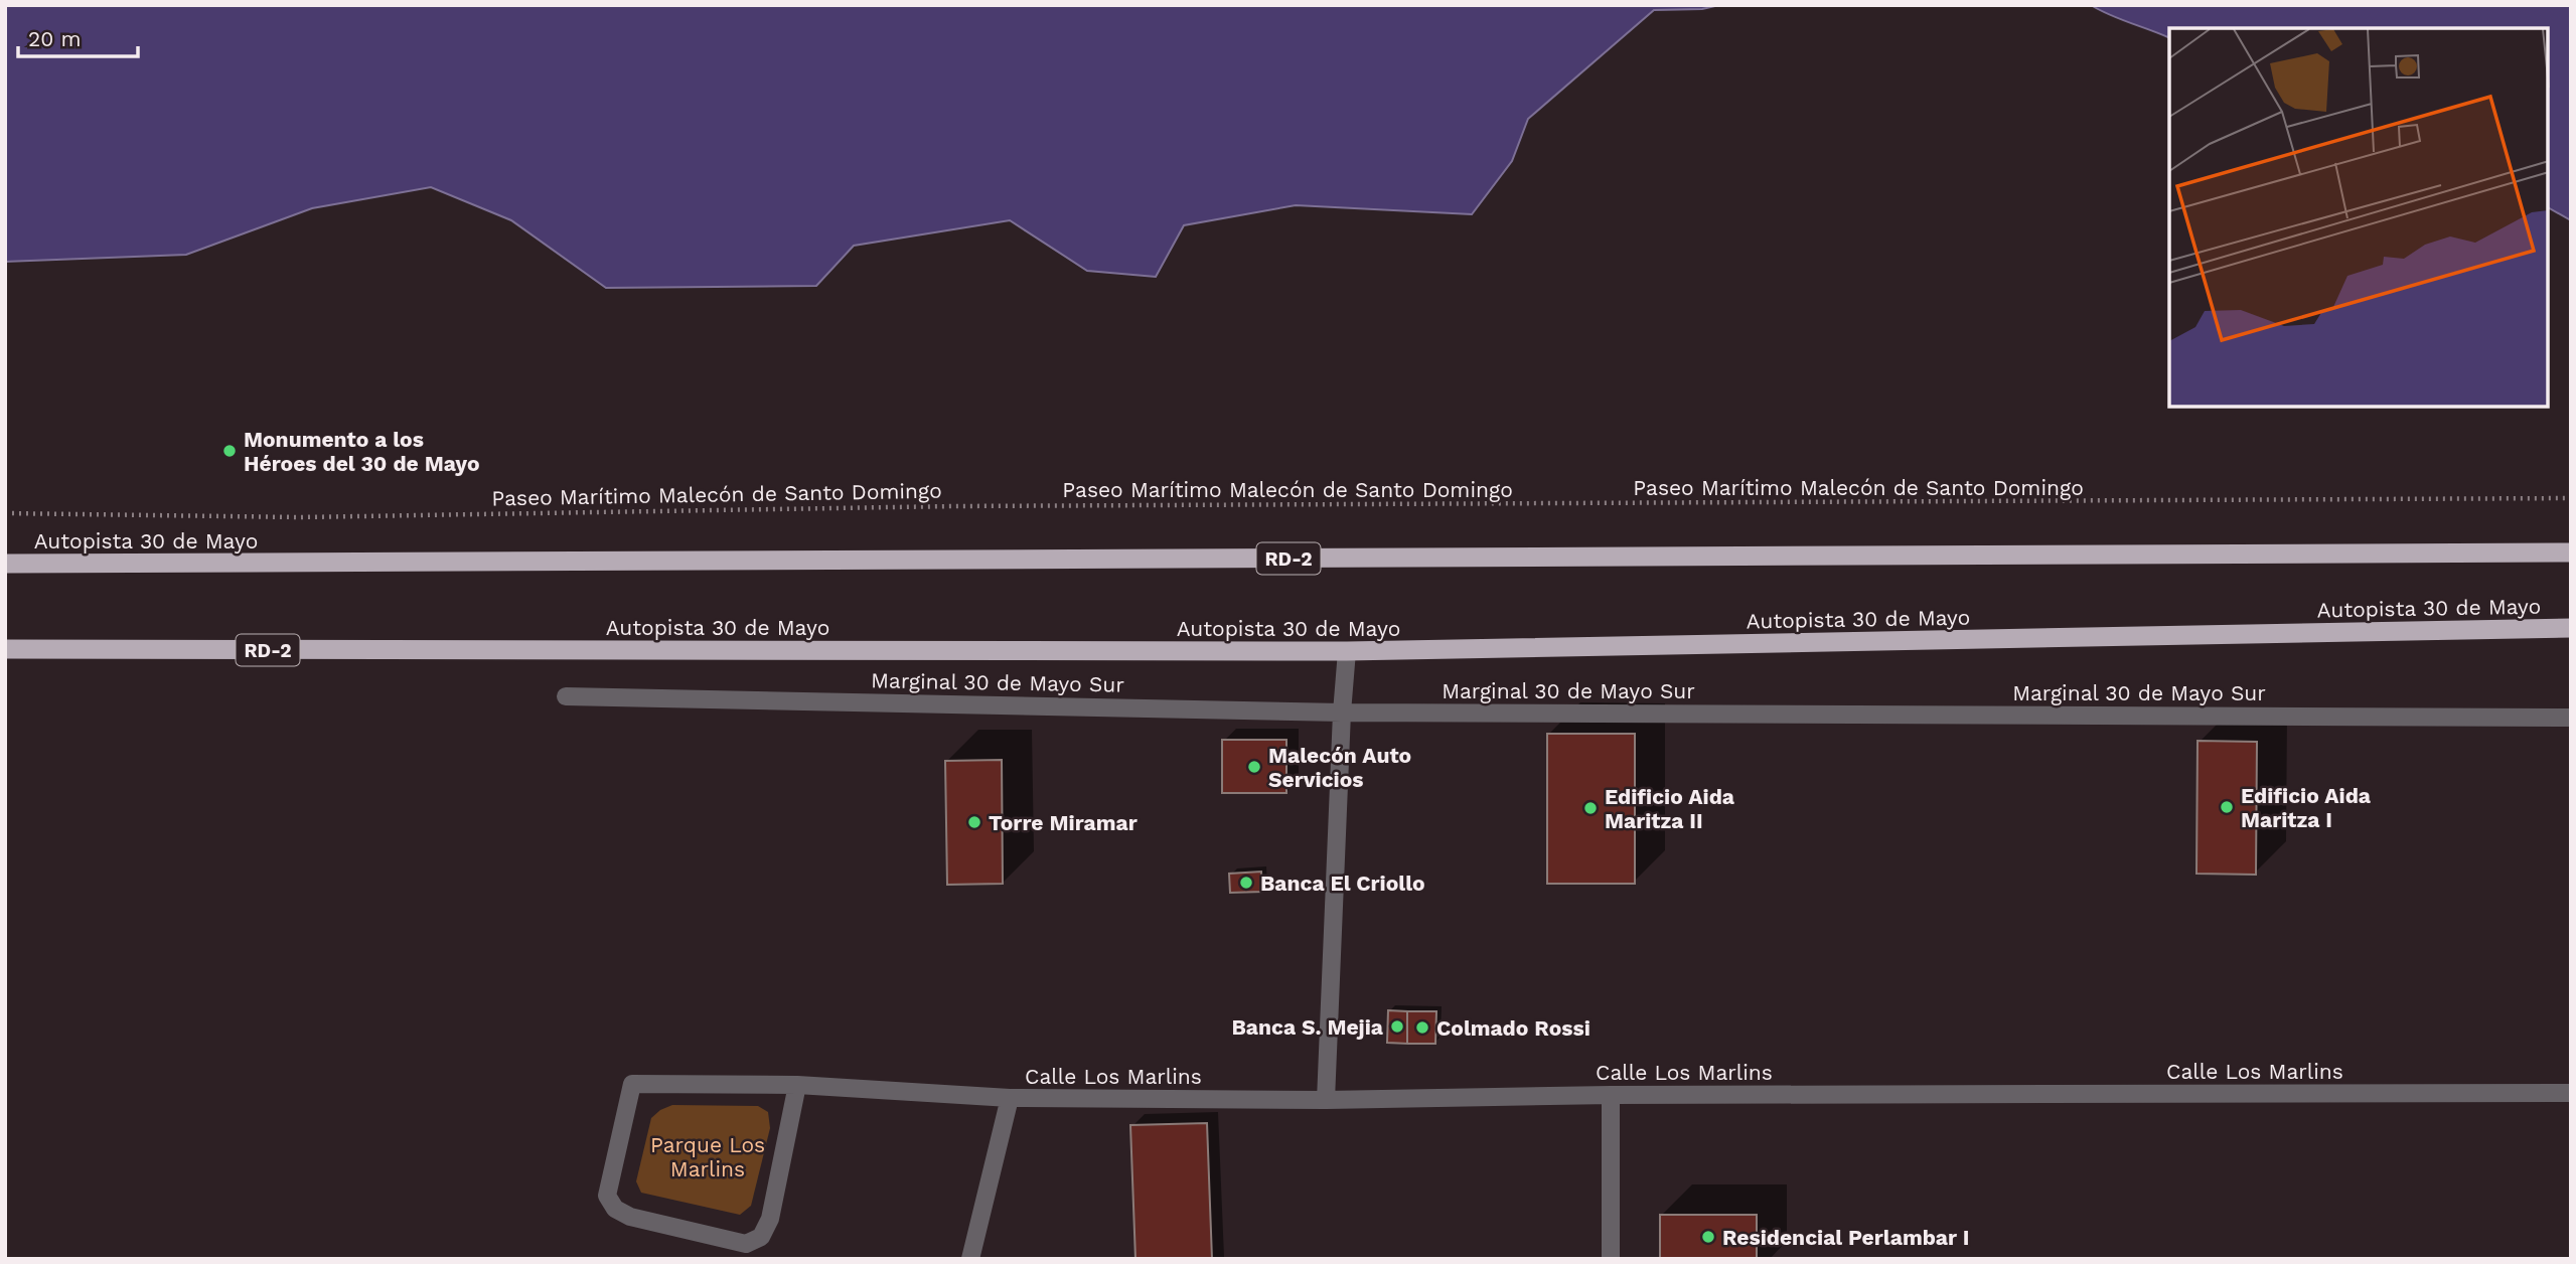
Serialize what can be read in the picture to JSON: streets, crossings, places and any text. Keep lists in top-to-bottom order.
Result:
{
  "streets": {
    "highway": ["Autopista 30 de Mayo", "RD-2"],
    "street": ["Marginal 30 de Mayo Sur", "Calle Los Marlins"],
    "path": ["Paseo Marítimo Malecón de Santo Domingo"]
  },
  "parks": ["Parque Los Marlins"],
  "places": [
    "Monumento a los Héroes del 30 de Mayo",
    "Malecón Auto Servicios",
    "Edificio Aida Maritza I",
    "Edificio Aida Maritza II",
    "Torre Miramar",
    "Banca El Criollo",
    "Banca S. Mejia",
    "Colmado Rossi",
    "Residencial Perlambar I"
  ],
  "scale_bar": "20 m"
}
